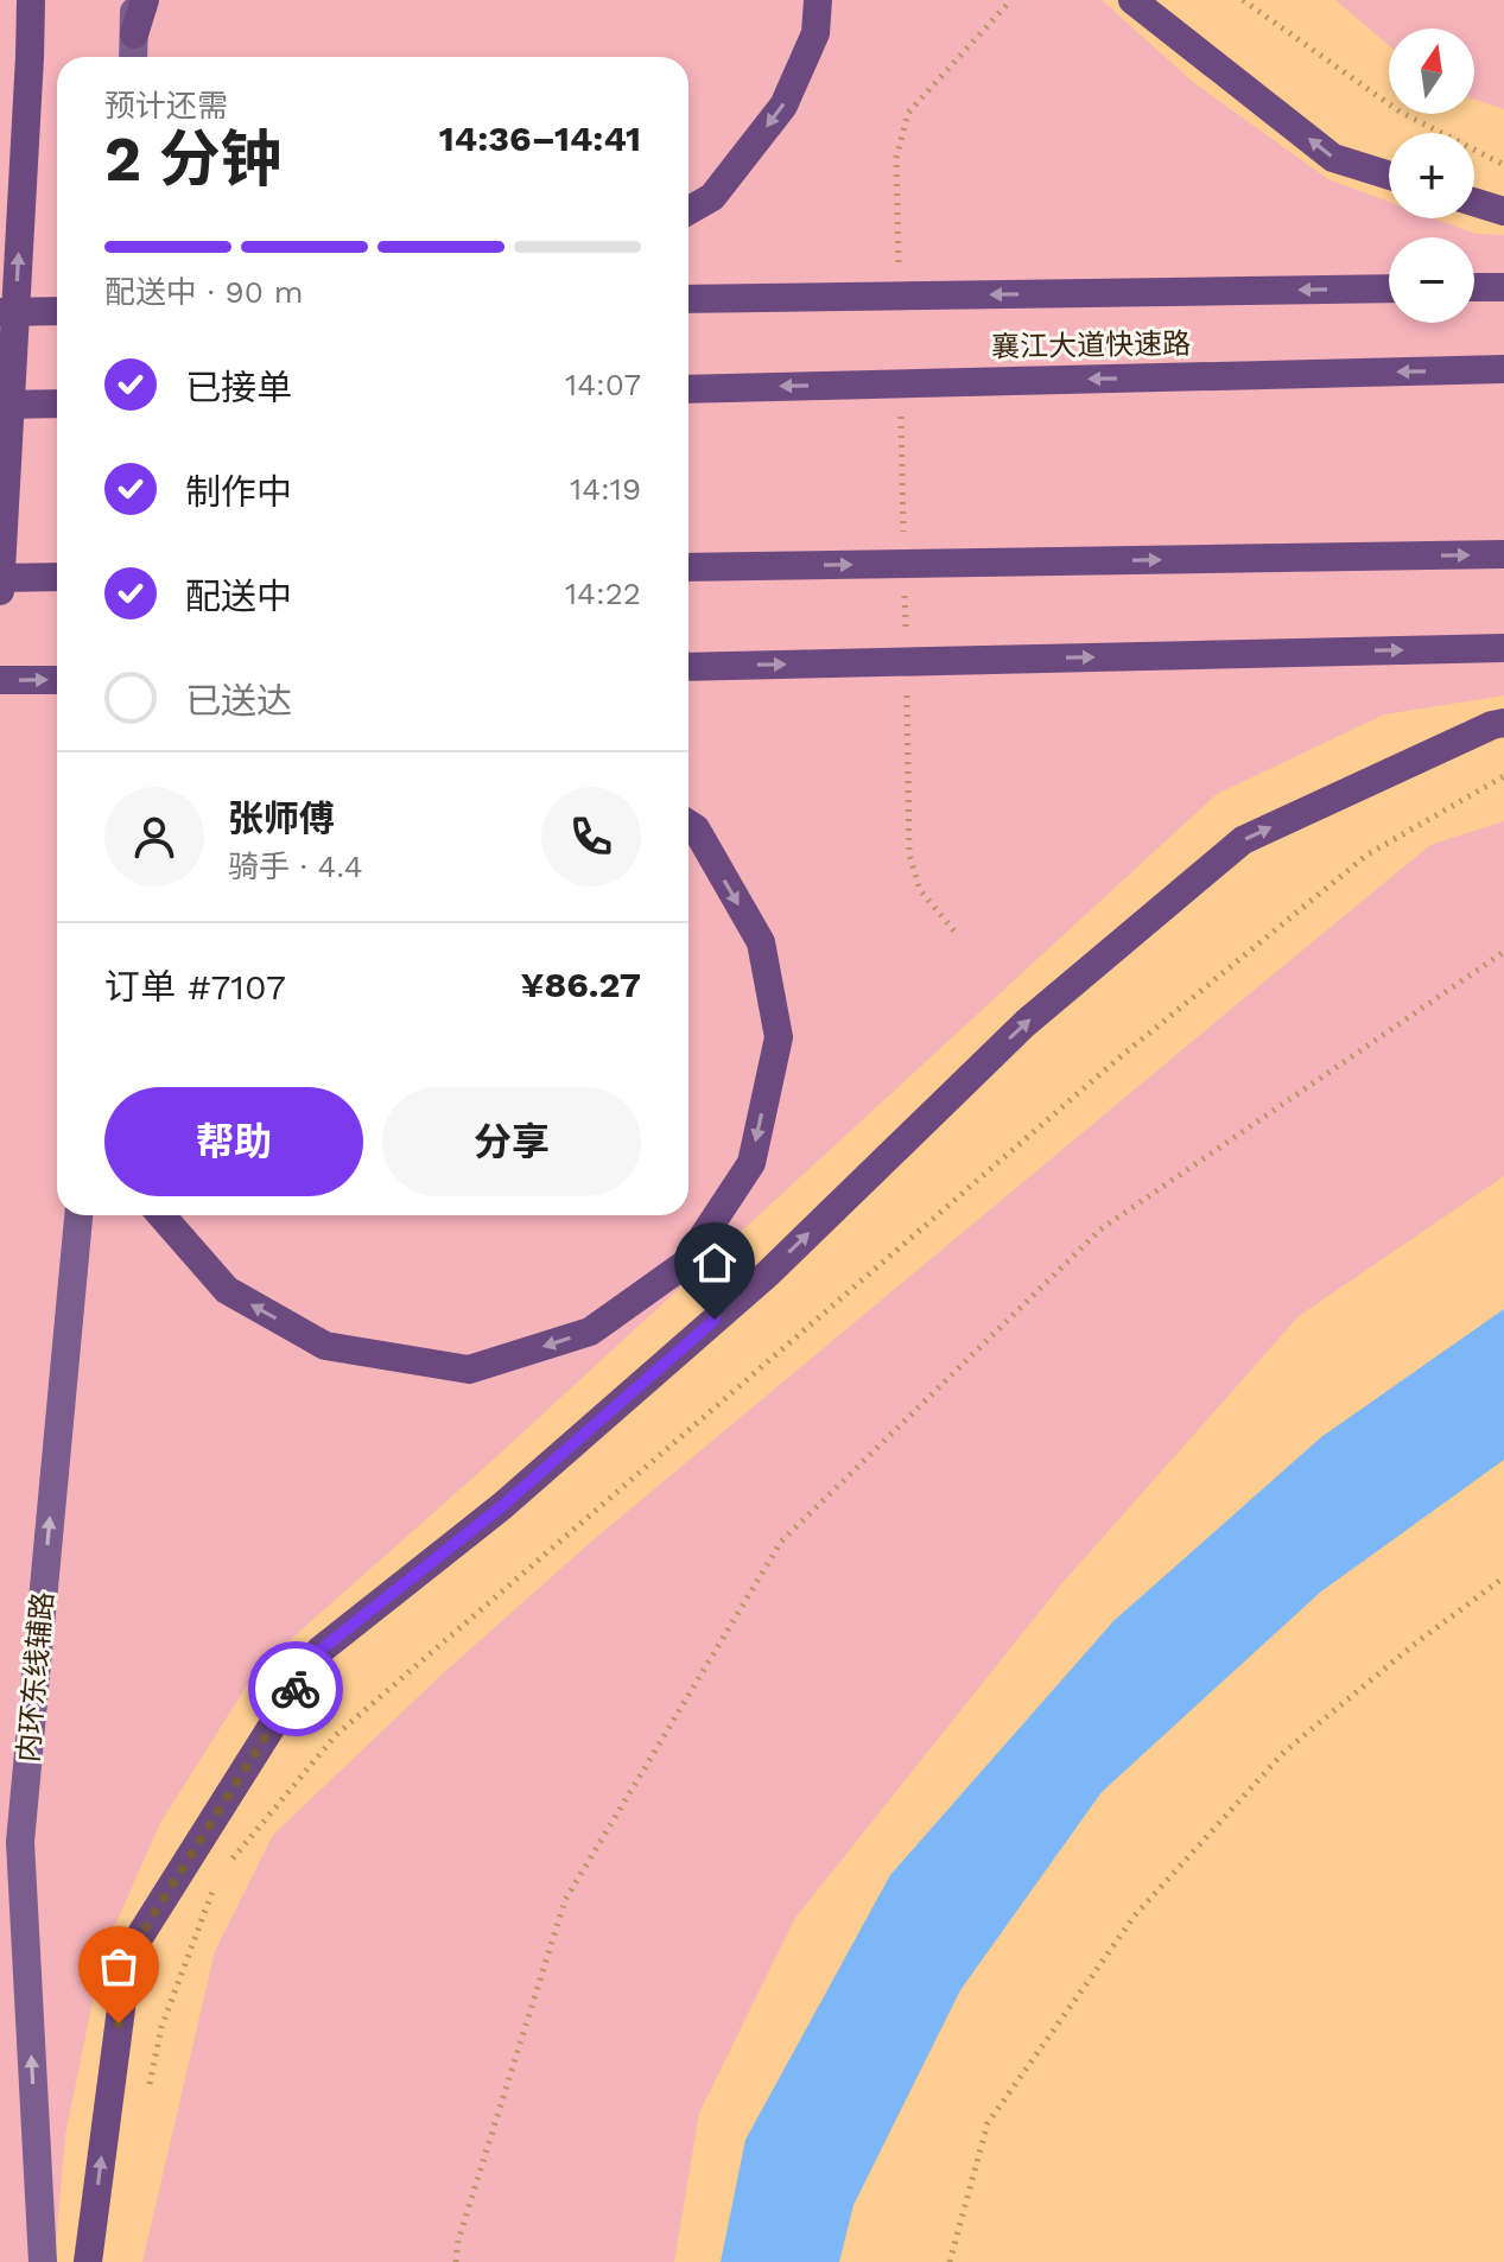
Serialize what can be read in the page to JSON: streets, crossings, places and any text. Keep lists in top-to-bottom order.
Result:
{
  "streets": {
    "highway": ["襄江大道快速路"],
    "main road": ["内环东线辅路"]
  },
  "one_way": ["内环东线辅路"],
  "north": "top",
  "page": {
    "map_buttons": ["+", "−"],
    "heading": ["2 分钟", "预计还需", "14:36–14:41"],
    "panel": [
      "张师傅",
      "骑手 · 4.4",
      "订单 #7107",
      "¥86.27"
    ],
    "bar": "配送中 · 90 m",
    "list": [
      ["已接单", "14:07"],
      ["制作中", "14:19"],
      ["配送中", "14:22"],
      "已送达"
    ],
    "buttons": ["帮助", "分享"]
  }
}
